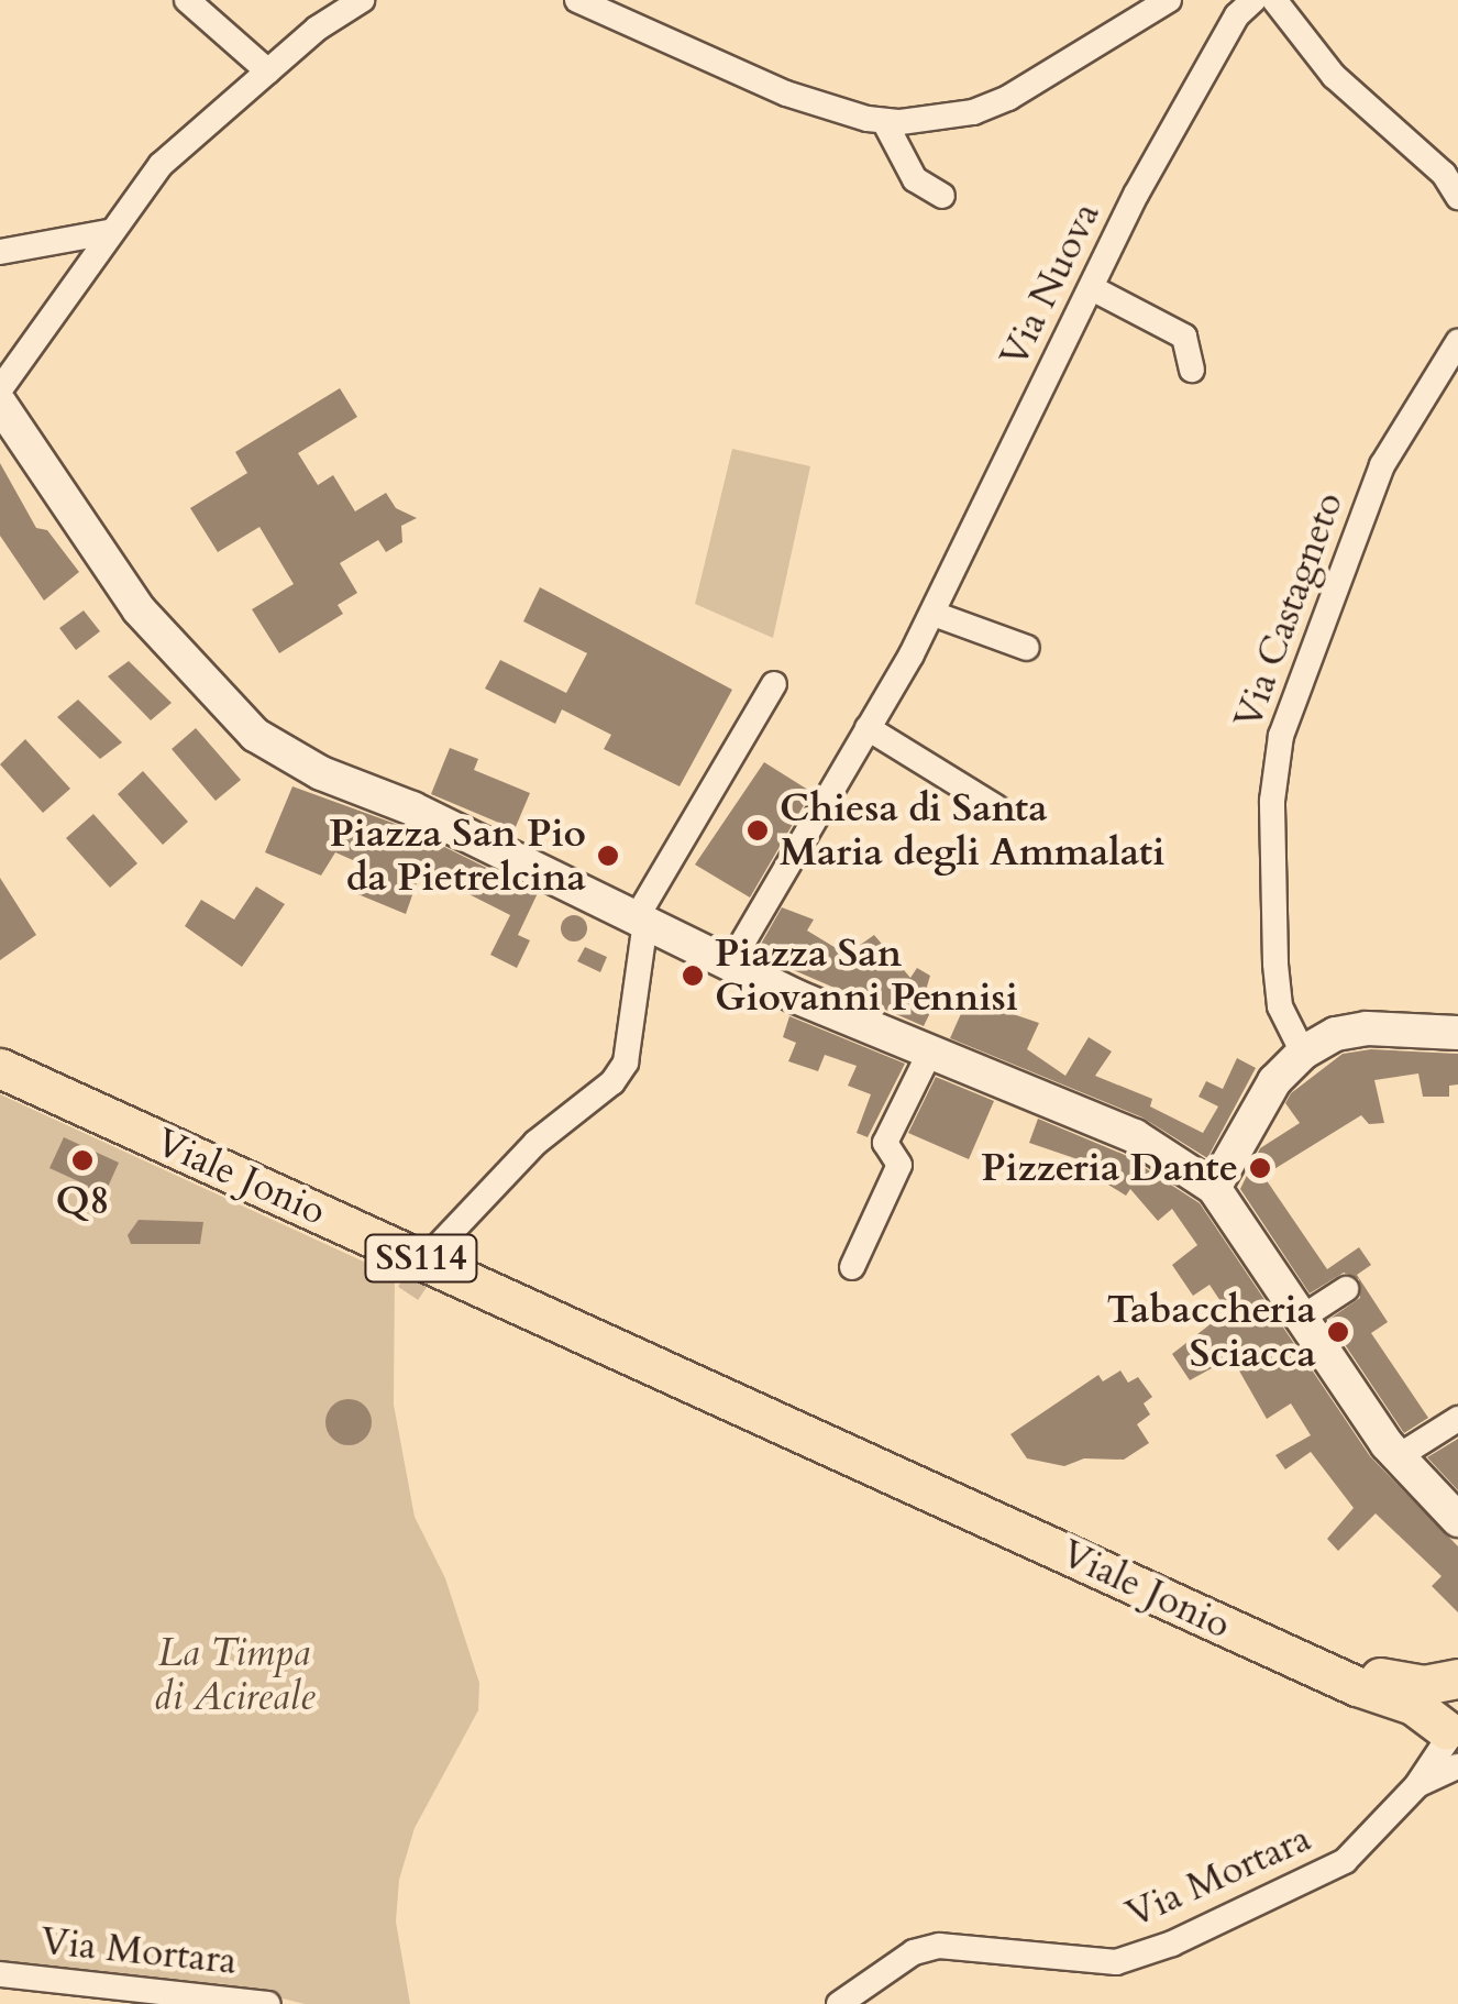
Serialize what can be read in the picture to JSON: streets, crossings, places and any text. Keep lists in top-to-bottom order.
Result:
{
  "streets": {
    "main road": ["Viale Jonio", "SS114"],
    "street": ["Via Nuova", "Via Castagneto", "Via Mortara"]
  },
  "crossings": [
    ["Viale Jonio", "Via Mortara"]
  ],
  "parks": ["La Timpa di Acireale"],
  "places": [
    "Chiesa di Santa Maria degli Ammalati",
    "Piazza San Pio da Pietrelcina",
    "Piazza San Giovanni Pennisi",
    "Q8",
    "Pizzeria Dante",
    "Tabaccheria Sciacca"
  ]
}
